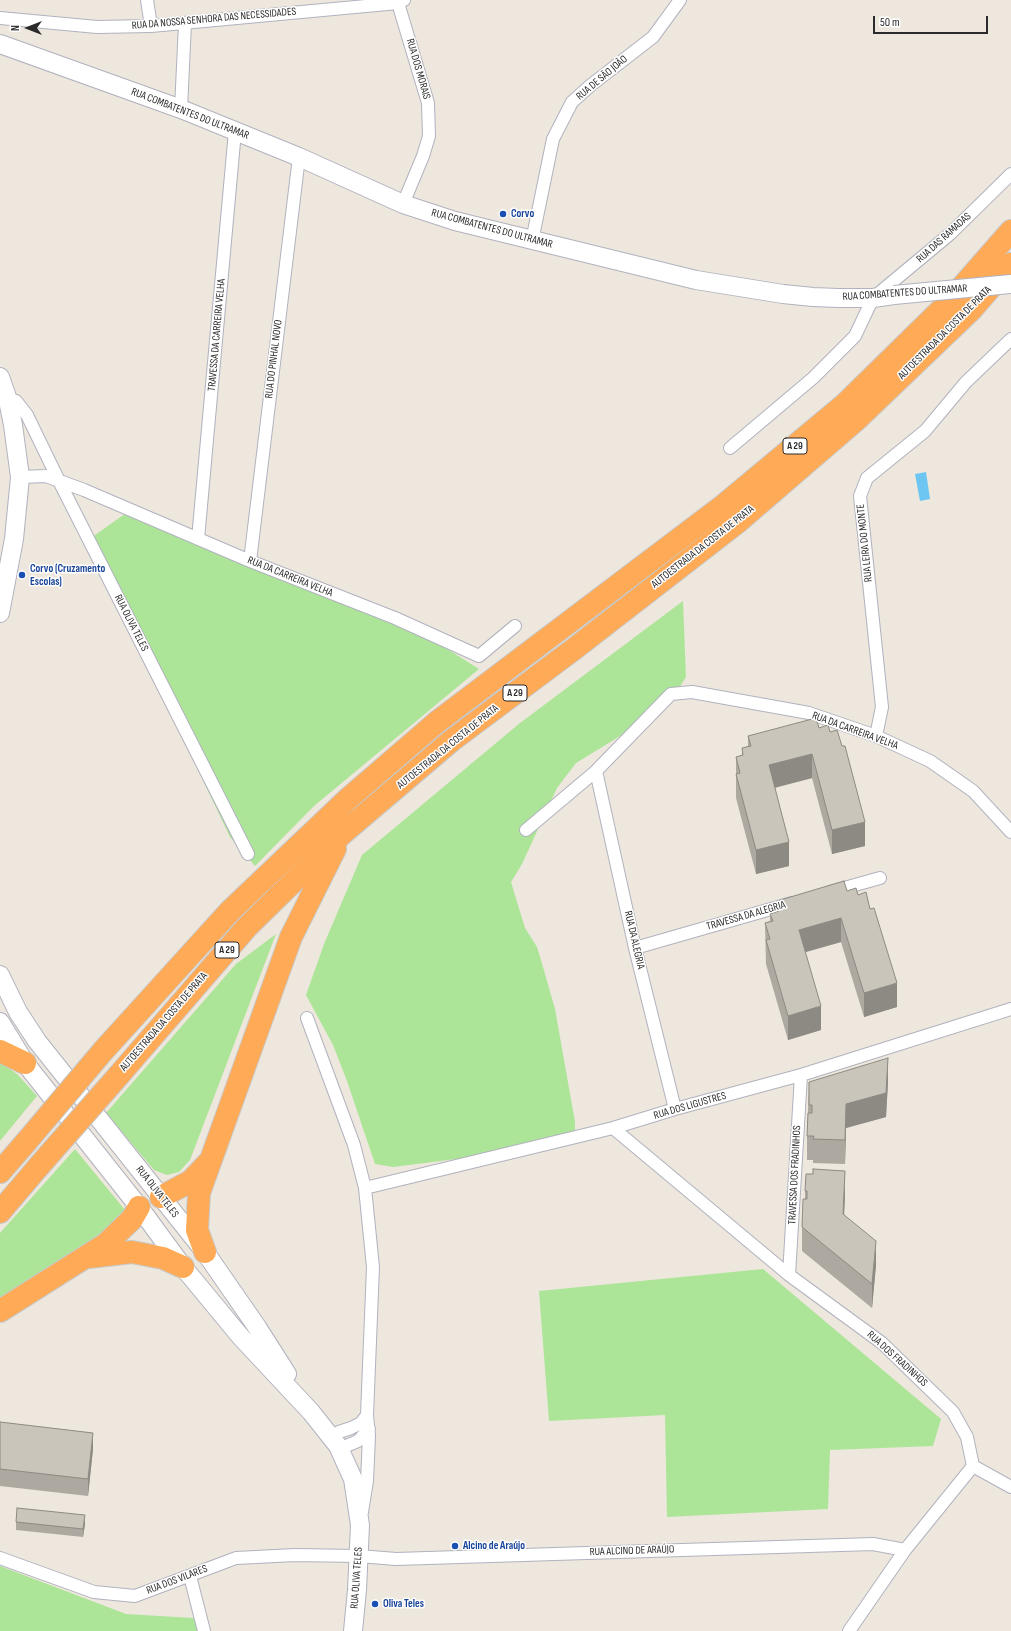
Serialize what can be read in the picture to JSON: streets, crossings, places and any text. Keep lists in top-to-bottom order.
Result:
{
  "streets": {
    "highway": ["AUTOESTRADA DA COSTA DE PRATA", "A 29"],
    "main road": ["RUA COMBATENTES DO ULTRAMAR", "RUA OLIVA TELES"],
    "street": [
      "RUA DA NOSSA SENHORA DAS NECESSIDADES",
      "RUA DOS MORAIS",
      "RUA DE SÃO JOÃO",
      "RUA DAS RAMADAS",
      "TRAVESSA DA CARREIRA VELHA",
      "RUA DO PINHAL NOVO",
      "RUA LEIRA DO MONTE",
      "RUA DA CARREIRA VELHA",
      "TRAVESSA DA ALEGRIA",
      "RUA DA ALEGRIA",
      "RUA DOS LIGUSTRES",
      "TRAVESSA DOS FRADINHOS",
      "RUA DOS FRADINHOS",
      "RUA ALCINO DE ARAÚJO",
      "RUA DOS VILARES"
    ]
  },
  "crossings": [
    ["RUA DA NOSSA SENHORA DAS NECESSIDADES", "RUA DOS MORAIS"],
    ["RUA DOS MORAIS", "RUA COMBATENTES DO ULTRAMAR"],
    ["RUA DE SÃO JOÃO", "RUA COMBATENTES DO ULTRAMAR"],
    ["RUA COMBATENTES DO ULTRAMAR", "RUA DAS RAMADAS"],
    ["RUA COMBATENTES DO ULTRAMAR", "TRAVESSA DA CARREIRA VELHA"],
    ["RUA COMBATENTES DO ULTRAMAR", "RUA DO PINHAL NOVO"],
    ["TRAVESSA DA CARREIRA VELHA", "RUA DA CARREIRA VELHA"],
    ["RUA DO PINHAL NOVO", "RUA DA CARREIRA VELHA"],
    ["RUA LEIRA DO MONTE", "RUA DA CARREIRA VELHA"],
    ["RUA DA CARREIRA VELHA", "RUA OLIVA TELES"],
    ["RUA DA CARREIRA VELHA", "RUA DA ALEGRIA"],
    ["RUA OLIVA TELES", "RUA DOS LIGUSTRES"],
    ["RUA OLIVA TELES", "RUA ALCINO DE ARAÚJO"],
    ["RUA OLIVA TELES", "RUA DOS VILARES"],
    ["TRAVESSA DA ALEGRIA", "RUA DA ALEGRIA"],
    ["RUA DA ALEGRIA", "RUA DOS LIGUSTRES"],
    ["RUA DOS LIGUSTRES", "TRAVESSA DOS FRADINHOS"],
    ["RUA DOS LIGUSTRES", "RUA DOS FRADINHOS"],
    ["TRAVESSA DOS FRADINHOS", "RUA DOS FRADINHOS"],
    ["RUA ALCINO DE ARAÚJO", "RUA DOS VILARES"]
  ],
  "places": [
    "Corvo",
    "Corvo (Cruzamento Escolas)",
    "Alcino de Araújo",
    "Oliva Teles"
  ],
  "scale_bar": "50 m",
  "north": "left"
}
